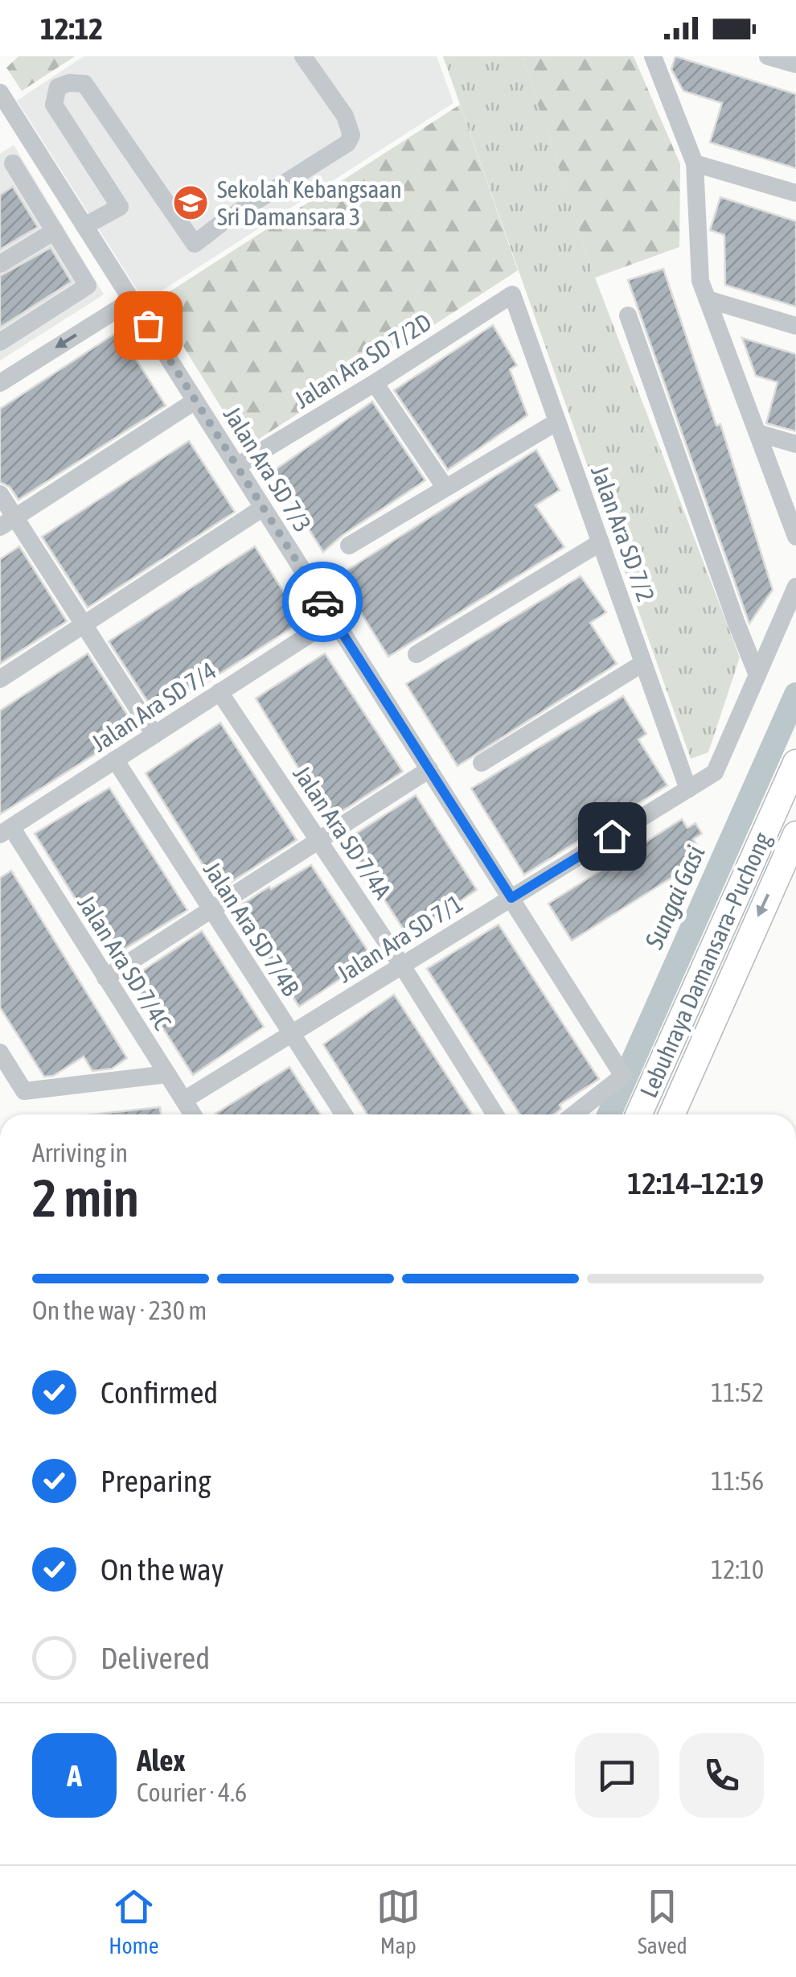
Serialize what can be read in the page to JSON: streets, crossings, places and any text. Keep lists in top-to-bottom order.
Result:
{
  "streets": {
    "highway": ["Lebuhraya Damansara–Puchong"],
    "street": [
      "Jalan Ara SD 7/2D",
      "Jalan Ara SD 7/3",
      "Jalan Ara SD 7/2",
      "Jalan Ara SD 7/4",
      "Jalan Ara SD 7/4A",
      "Jalan Ara SD 7/4B",
      "Jalan Ara SD 7/1",
      "Jalan Ara SD 7/4C"
    ]
  },
  "crossings": [
    ["Jalan Ara SD 7/2D", "Jalan Ara SD 7/3"],
    ["Jalan Ara SD 7/2D", "Jalan Ara SD 7/2"],
    ["Jalan Ara SD 7/3", "Jalan Ara SD 7/4"],
    ["Jalan Ara SD 7/3", "Jalan Ara SD 7/1"],
    ["Jalan Ara SD 7/2", "Jalan Ara SD 7/1"],
    ["Jalan Ara SD 7/4", "Jalan Ara SD 7/4A"],
    ["Jalan Ara SD 7/4", "Jalan Ara SD 7/4B"],
    ["Jalan Ara SD 7/4", "Jalan Ara SD 7/4C"],
    ["Jalan Ara SD 7/4A", "Jalan Ara SD 7/1"],
    ["Jalan Ara SD 7/4B", "Jalan Ara SD 7/1"],
    ["Jalan Ara SD 7/1", "Jalan Ara SD 7/4C"]
  ],
  "water": ["Sungai Gasi"],
  "places": {
    "school or university": ["Sekolah Kebangsaan Sri Damansara 3"]
  },
  "page": {
    "status": "12:12",
    "heading": ["2 min", "Arriving in", "12:14–12:19"],
    "panel": ["Alex", "Courier · 4.6"],
    "bar": "On the way · 230 m",
    "list": [
      ["Confirmed", "11:52"],
      ["Preparing", "11:56"],
      ["On the way", "12:10"],
      "Delivered"
    ],
    "round": "A",
    "tabs": ["Home", "Map", "Saved"]
  }
}
